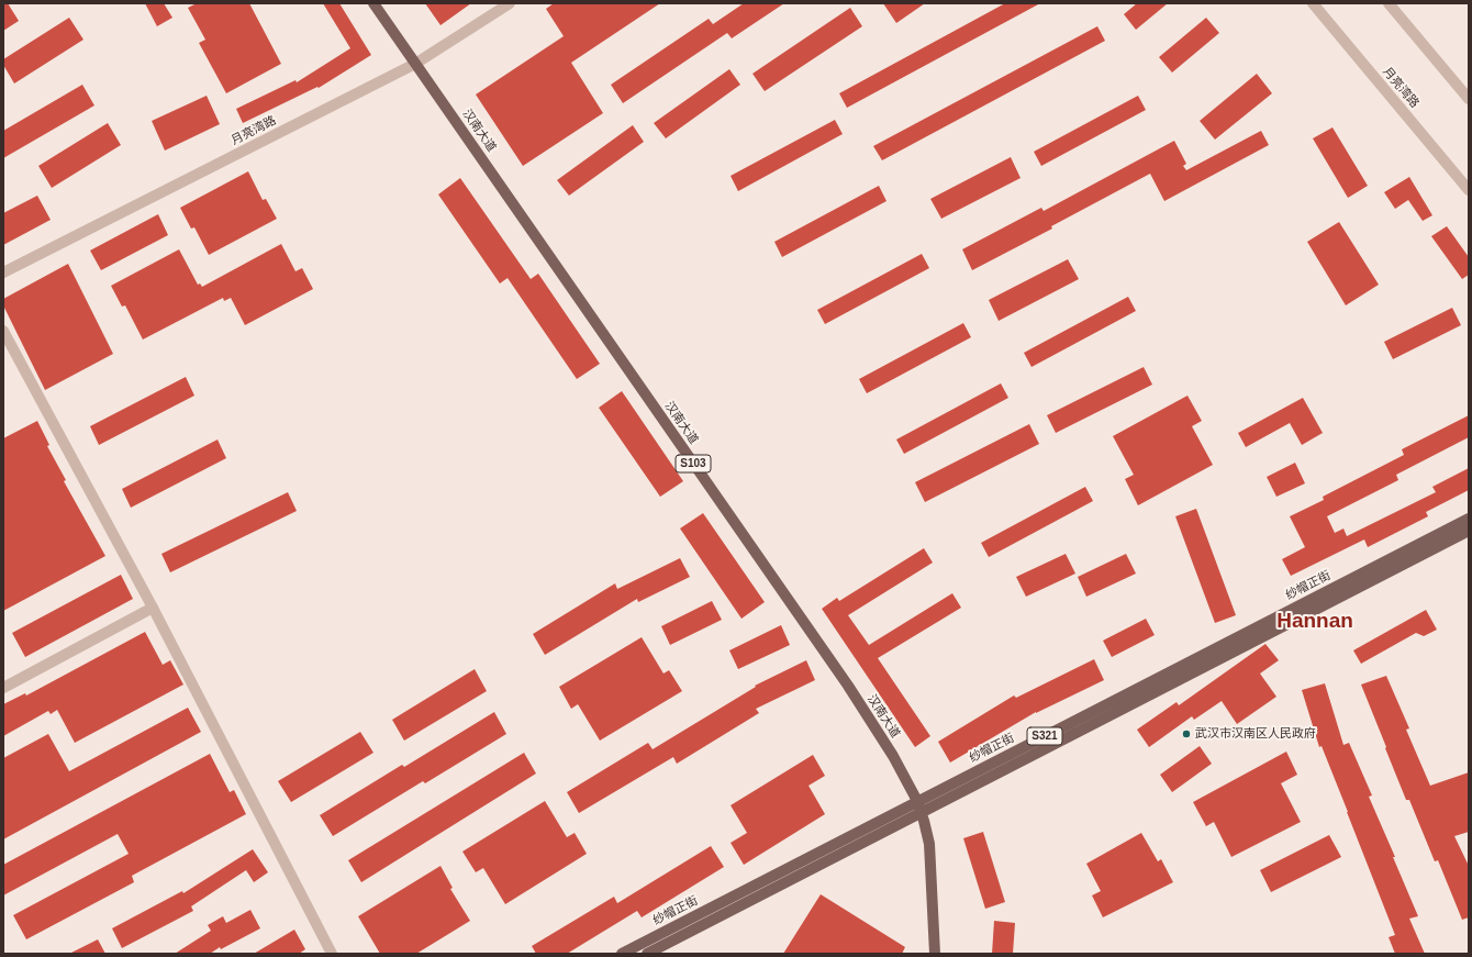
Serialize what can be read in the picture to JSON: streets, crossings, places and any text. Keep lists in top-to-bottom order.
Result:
{
  "streets": {
    "main road": [
      "汉南大道",
      "S103",
      "纱帽正街",
      "S321"
    ],
    "street": ["月亮湾路"]
  },
  "crossings": [
    ["月亮湾路", "汉南大道"],
    ["汉南大道", "纱帽正街"]
  ],
  "districts": ["Hannan"],
  "places": ["武汉市汉南区人民政府"]
}
